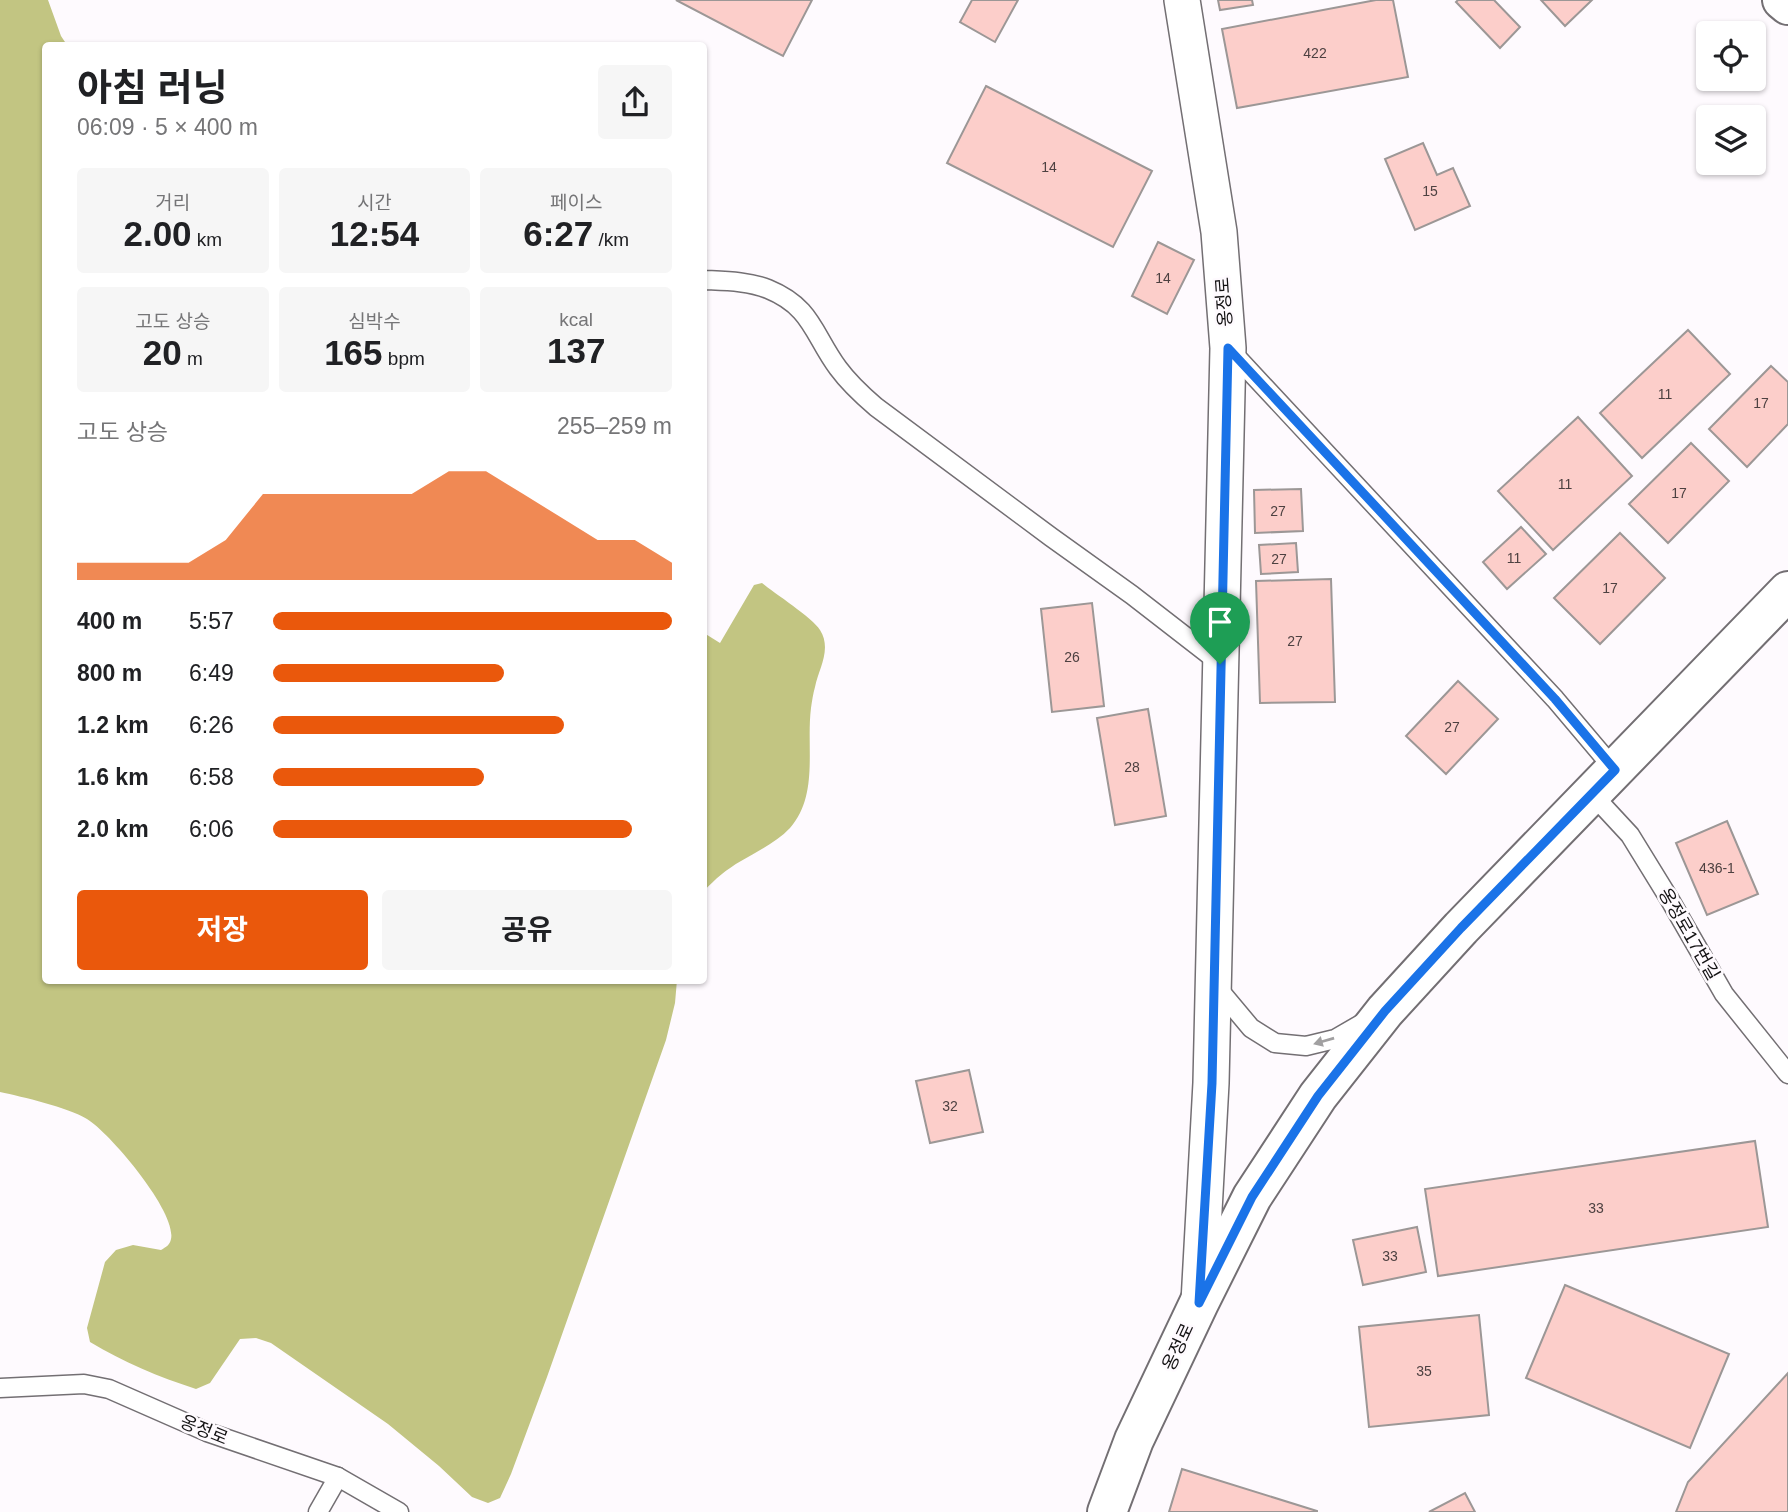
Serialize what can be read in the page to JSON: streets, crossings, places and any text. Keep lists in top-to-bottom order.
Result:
{
  "streets": {
    "street": ["옹정로"],
    "lane": ["옹정로17번길"]
  },
  "crossings": [
    ["옹정로", "옹정로17번길"]
  ],
  "house_numbers": [
    "422",
    "14",
    "15",
    "14",
    "11",
    "17",
    "11",
    "17",
    "27",
    "11",
    "27",
    "17",
    "27",
    "26",
    "27",
    "28",
    "436-1",
    "32",
    "33",
    "33",
    "35"
  ],
  "page": {
    "heading": ["아침 러닝", "06:09 · 5 × 400 m"],
    "stats": [
      ["거리", "2.00 km"],
      ["시간", "12:54"],
      ["페이스", "6:27 /km"],
      ["고도 상승", "20 m"],
      ["심박수", "165 bpm"],
      ["kcal", "137"]
    ],
    "chart": ["고도 상승", "255–259 m"],
    "list": [
      {
        "name": "400 m",
        "note": "5:57"
      },
      {
        "name": "800 m",
        "note": "6:49"
      },
      {
        "name": "1.2 km",
        "note": "6:26"
      },
      {
        "name": "1.6 km",
        "note": "6:58"
      },
      {
        "name": "2.0 km",
        "note": "6:06"
      }
    ],
    "buttons": ["저장", "공유"]
  }
}
